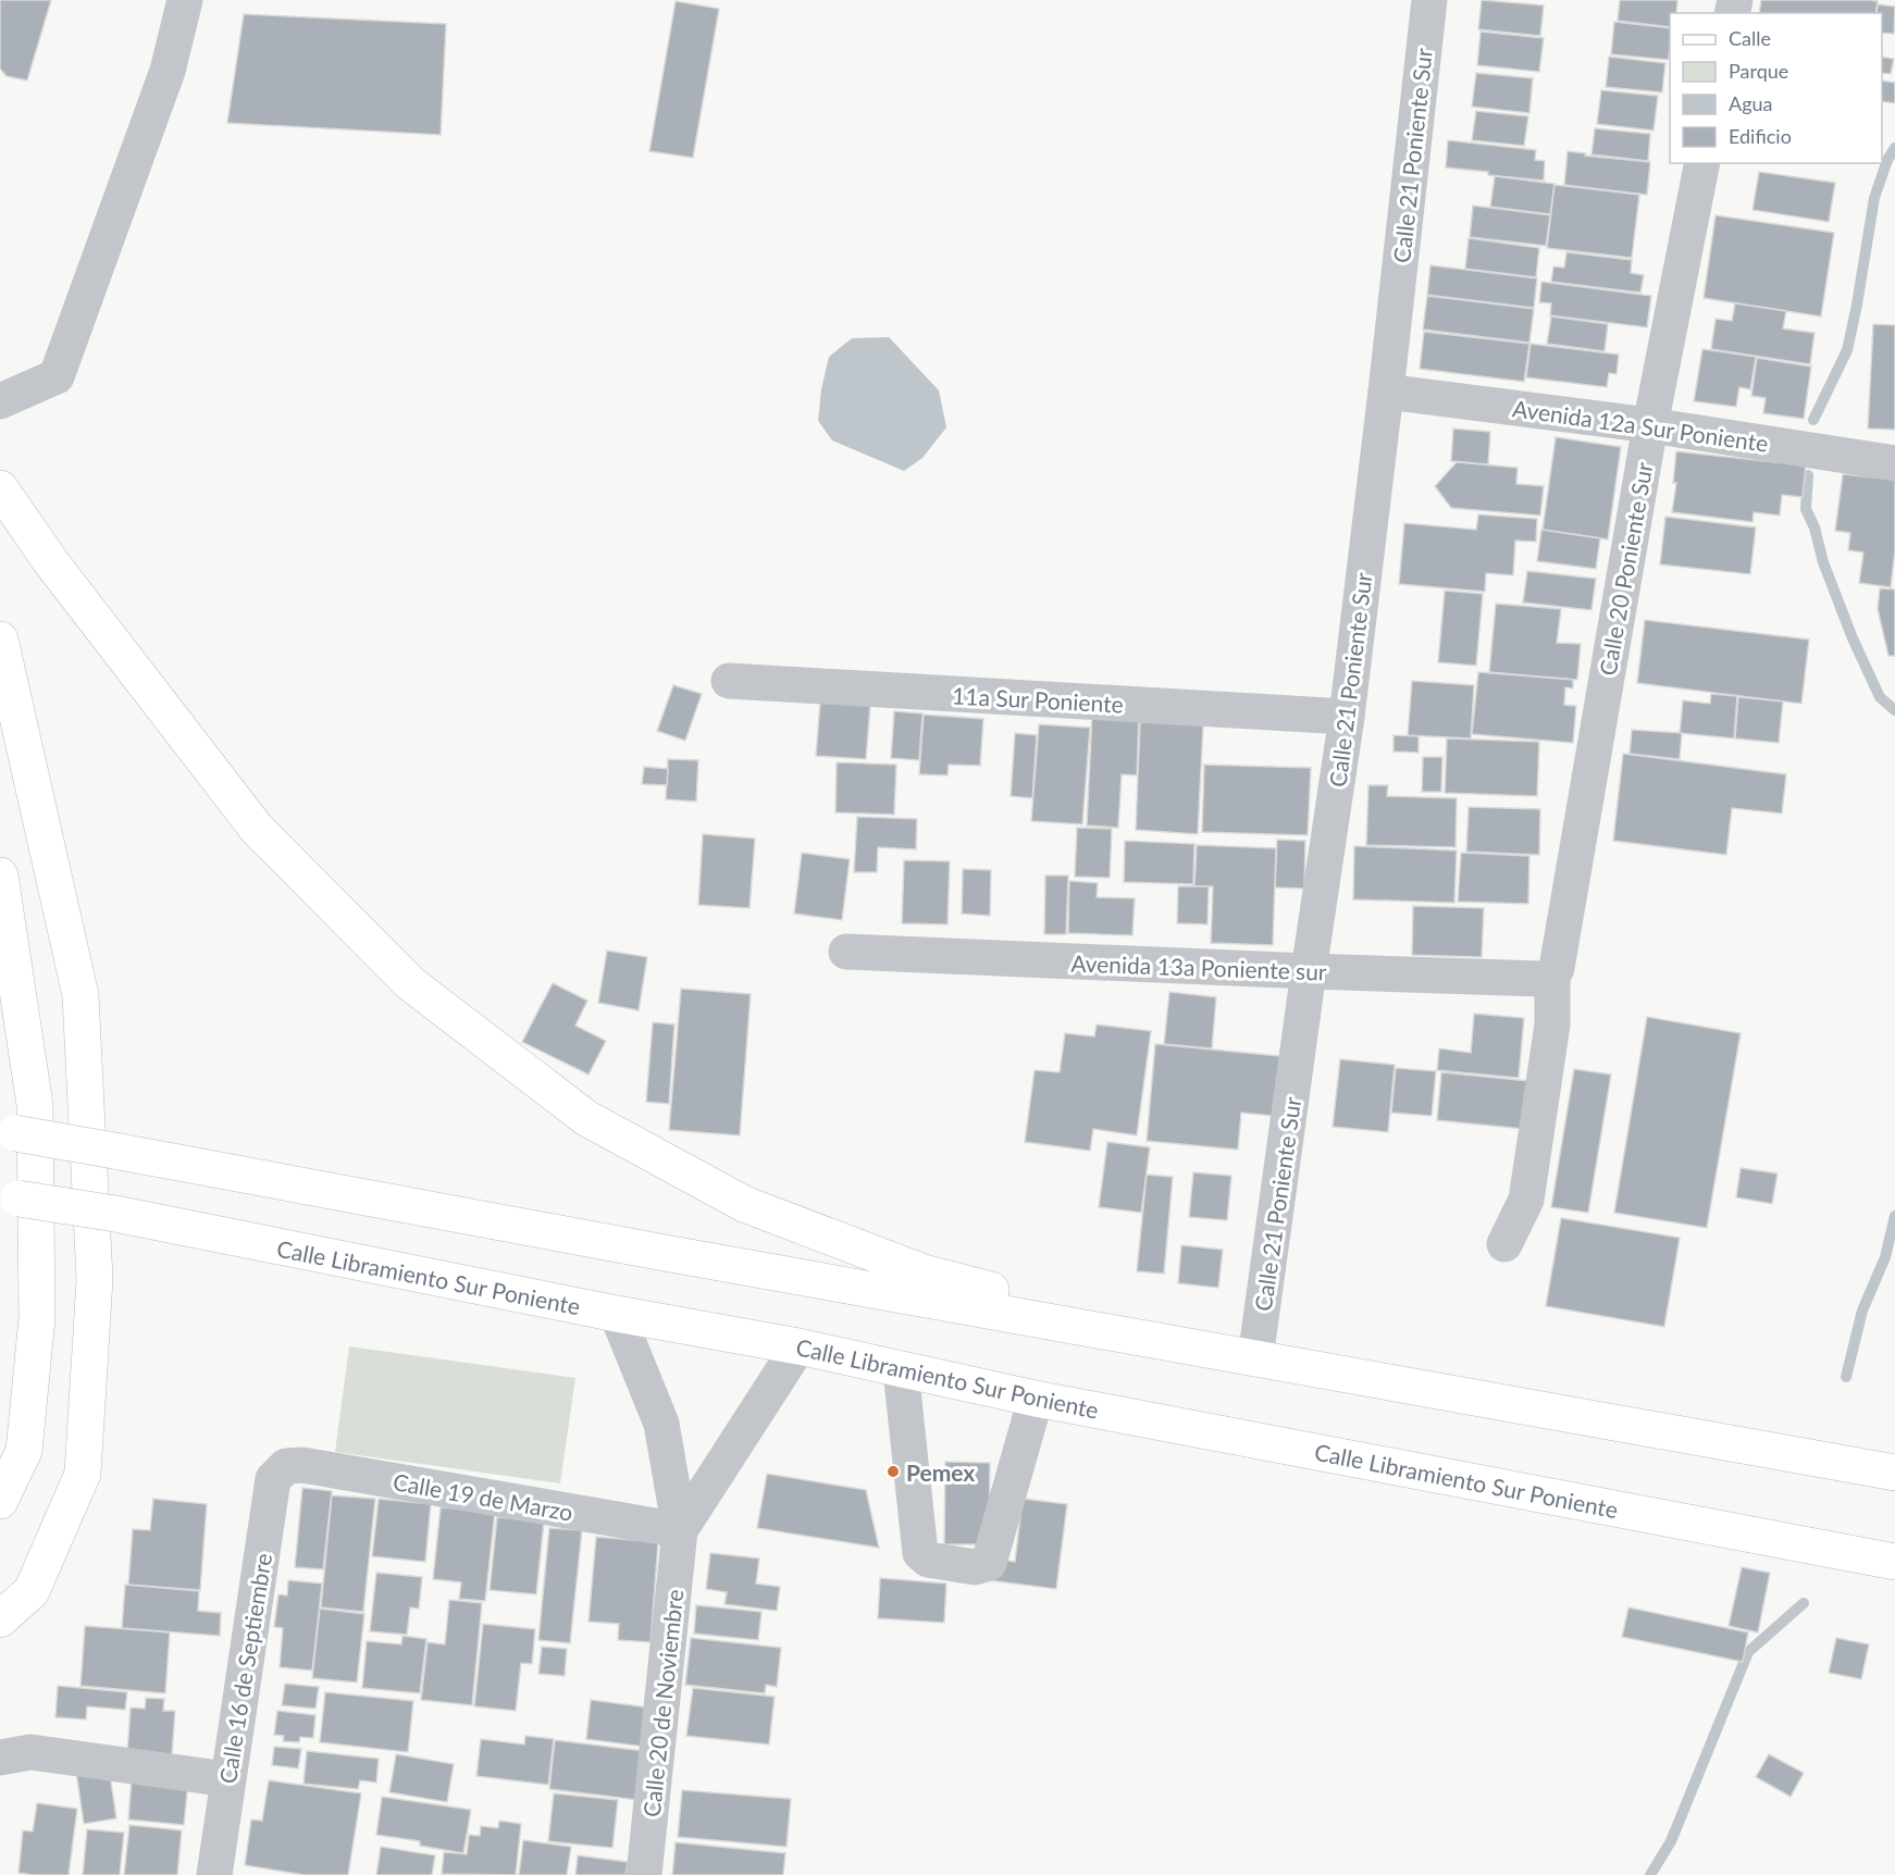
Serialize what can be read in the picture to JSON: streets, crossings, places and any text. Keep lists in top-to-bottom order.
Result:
{
  "streets": {
    "main road": ["Calle Libramiento Sur Poniente"],
    "street": [
      "Calle 21 Poniente Sur",
      "Avenida 12a Sur Poniente",
      "Calle 20 Poniente Sur",
      "11a Sur Poniente",
      "Avenida 13a Poniente sur",
      "Calle 19 de Marzo",
      "Calle 16 de Septiembre",
      "Calle 20 de Noviembre"
    ]
  },
  "crossings": [
    ["Calle 21 Poniente Sur", "Avenida 12a Sur Poniente"],
    ["Calle 21 Poniente Sur", "11a Sur Poniente"],
    ["Calle 21 Poniente Sur", "Avenida 13a Poniente sur"],
    ["Avenida 12a Sur Poniente", "Calle 20 Poniente Sur"],
    ["Calle 20 Poniente Sur", "Avenida 13a Poniente sur"],
    ["Calle Libramiento Sur Poniente", "Calle 20 de Noviembre"],
    ["Calle 19 de Marzo", "Calle 16 de Septiembre"],
    ["Calle 19 de Marzo", "Calle 20 de Noviembre"]
  ],
  "places": ["Pemex"],
  "legend": [
    "Calle",
    "Parque",
    "Agua",
    "Edificio"
  ]
}
